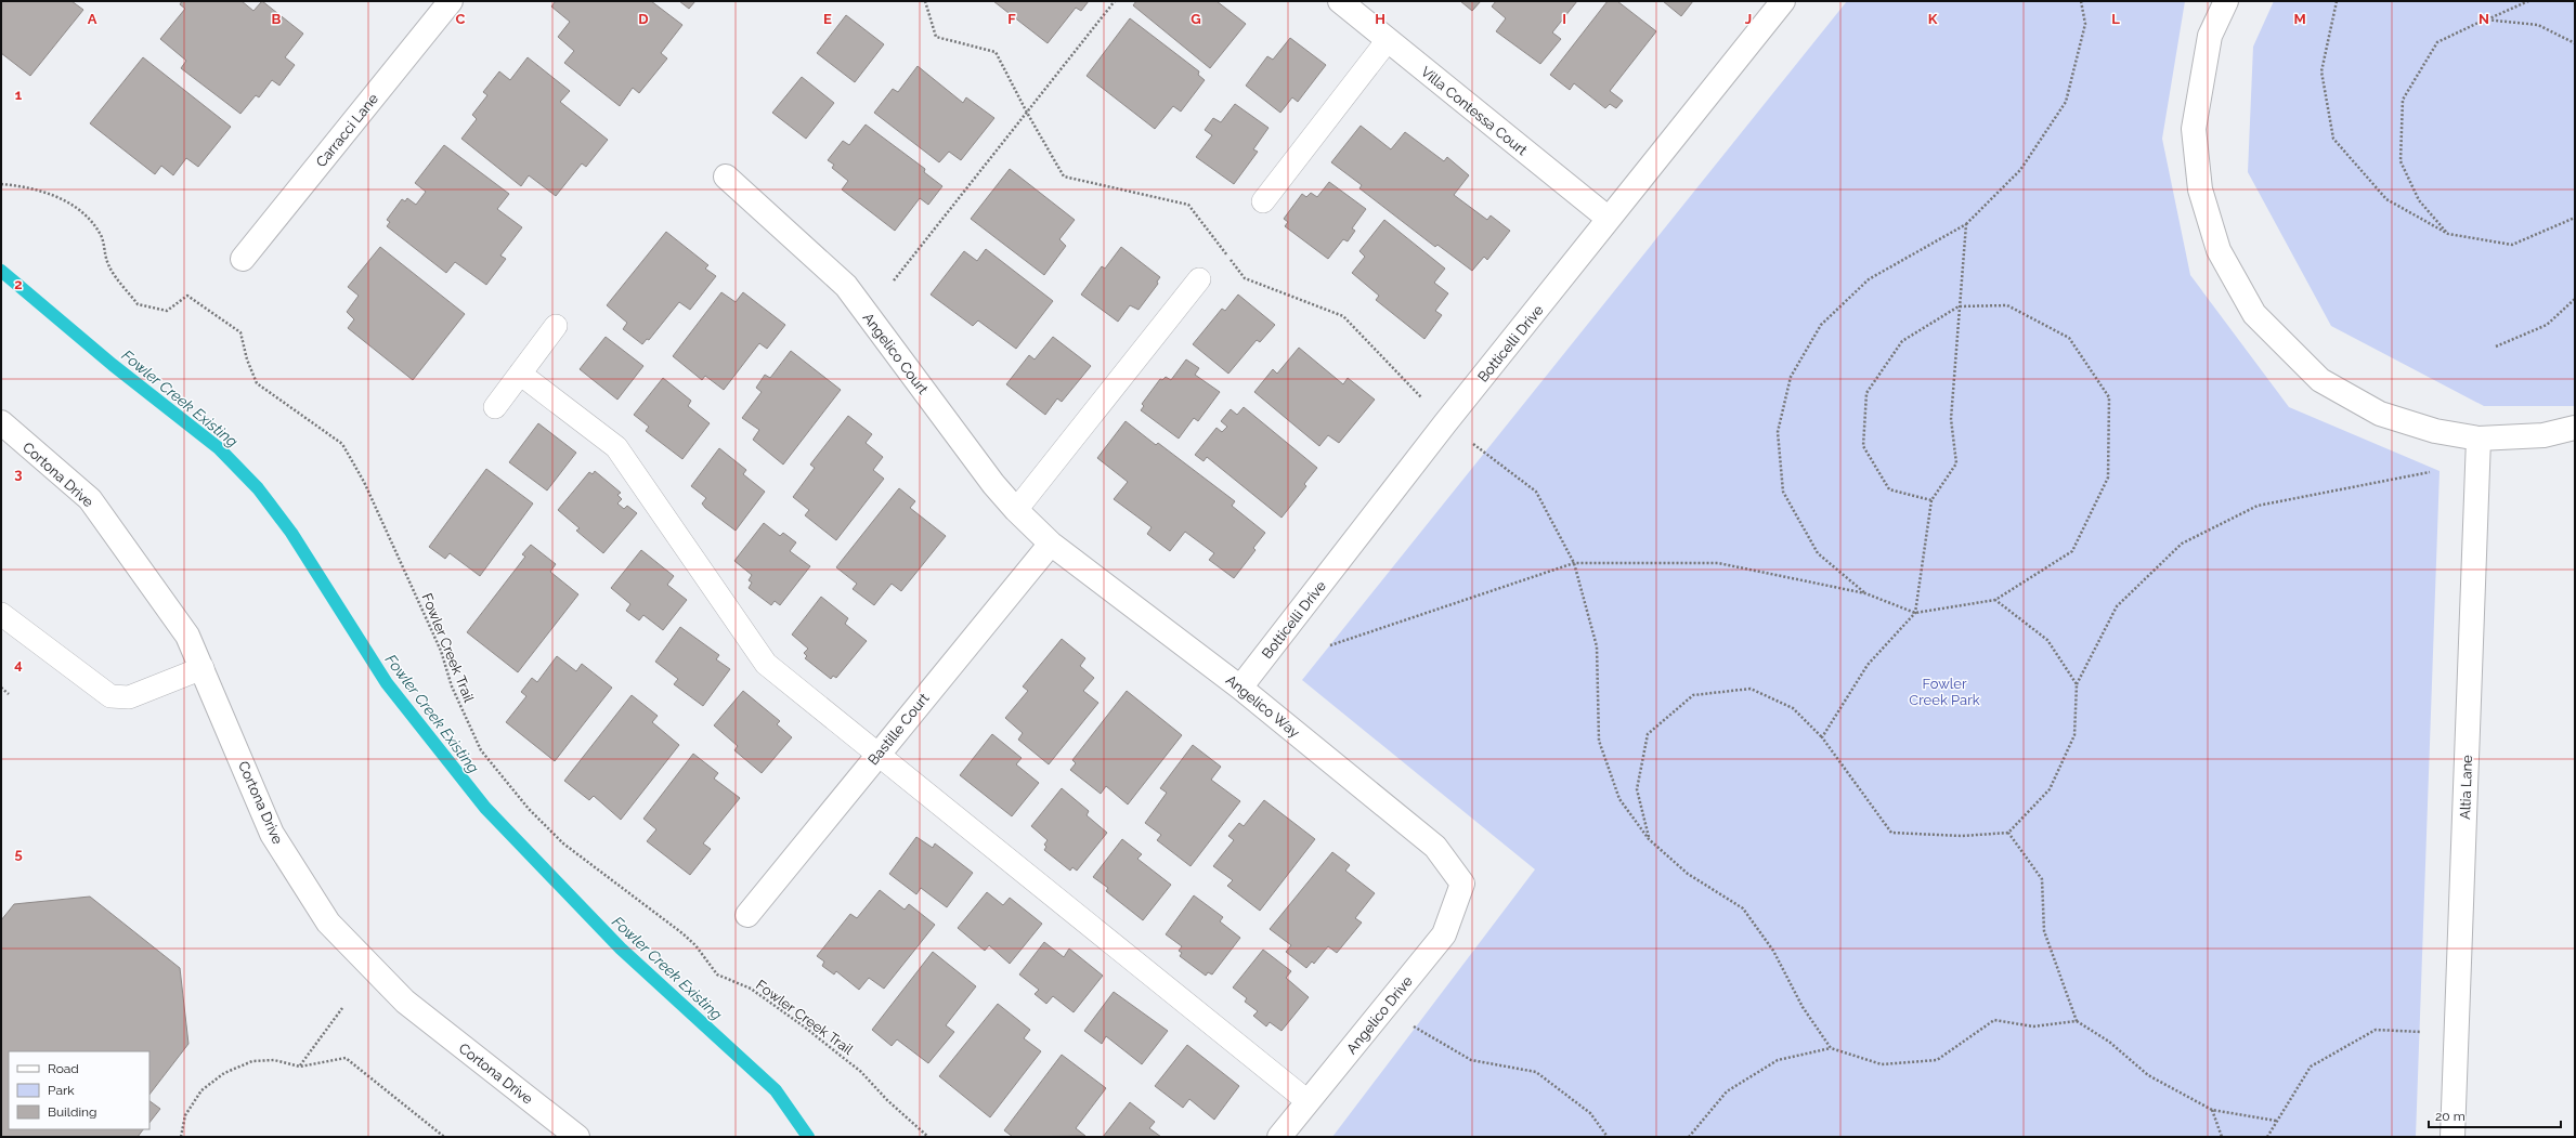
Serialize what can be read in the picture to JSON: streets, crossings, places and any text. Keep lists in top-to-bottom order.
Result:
{
  "streets": {
    "street": [
      "Villa Contessa Court",
      "Carracci Lane",
      "Botticelli Drive",
      "Angelico Court",
      "Cortona Drive",
      "Angelico Way",
      "Bastille Court",
      "Altia Lane",
      "Angelico Drive"
    ],
    "path": ["Fowler Creek Trail"]
  },
  "crossings": [
    ["Villa Contessa Court", "Botticelli Drive"],
    ["Botticelli Drive", "Angelico Way"],
    ["Angelico Court", "Angelico Way"],
    ["Angelico Court", "Bastille Court"],
    ["Angelico Way", "Bastille Court"],
    ["Angelico Way", "Angelico Drive"]
  ],
  "water": ["Fowler Creek Existing"],
  "parks": ["Fowler Creek Park"],
  "legend": ["Road", "Park", "Building"],
  "scale_bar": "20 m",
  "grid": {
    "columns": [
      "A",
      "B",
      "C",
      "D",
      "E",
      "F",
      "G",
      "H",
      "I",
      "J",
      "K",
      "L",
      "M",
      "N"
    ],
    "rows": [
      "1",
      "2",
      "3",
      "4",
      "5"
    ]
  }
}
